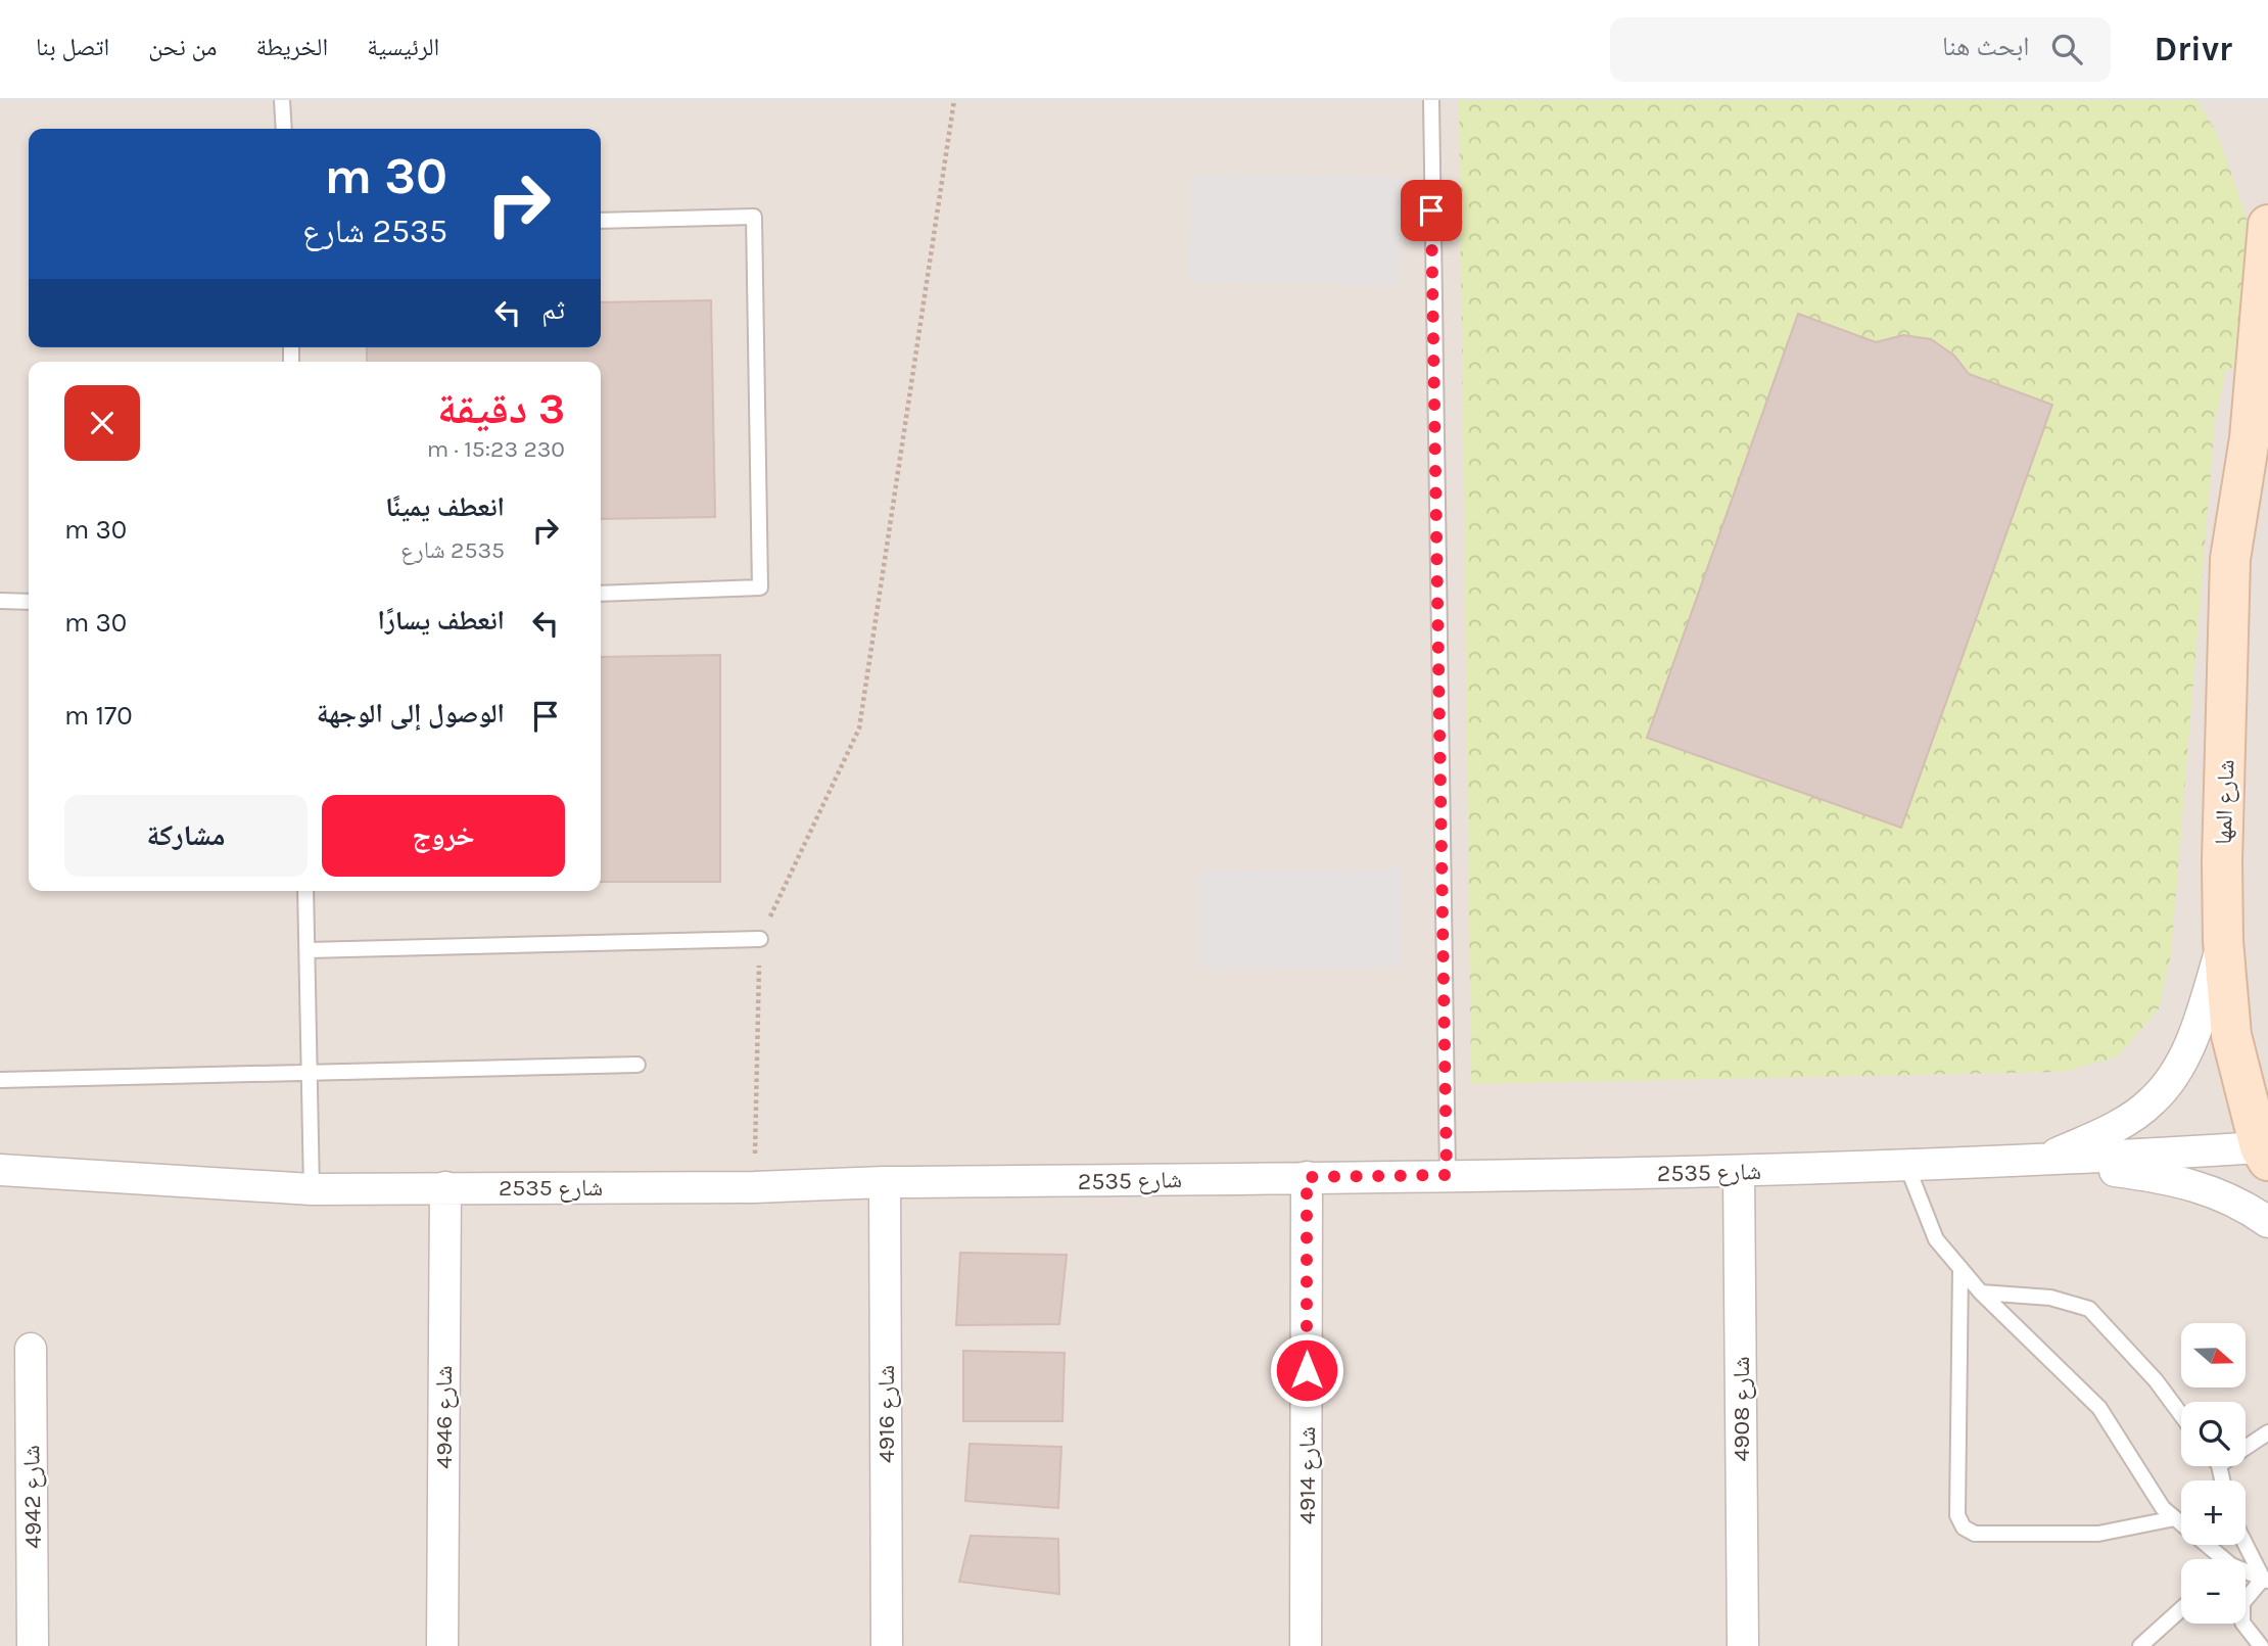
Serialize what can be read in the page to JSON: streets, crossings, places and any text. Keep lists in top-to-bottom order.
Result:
{
  "streets": {
    "street": [
      "شارع المها",
      "2535 شارع",
      "4908 شارع",
      "4916 شارع",
      "4946 شارع",
      "4914 شارع",
      "4942 شارع"
    ]
  },
  "crossings": [
    ["شارع المها", "2535 شارع"],
    ["2535 شارع", "4908 شارع"],
    ["2535 شارع", "4916 شارع"],
    ["2535 شارع", "4946 شارع"],
    ["2535 شارع", "4914 شارع"]
  ],
  "north": "right",
  "page": {
    "header": "Drivr",
    "search": "ابحث هنا",
    "nav": [
      "الرئيسية",
      "الخريطة",
      "من نحن",
      "اتصل بنا"
    ],
    "turn": ["30 m", "2535 شارع"],
    "then": "ثم",
    "heading": ["3 دقيقة", "230 m · 15:23"],
    "list": [
      {
        "name": "انعطف يمينًا",
        "note": "2535 شارع",
        "value": "30 m"
      },
      {
        "name": "انعطف يسارًا",
        "value": "30 m"
      },
      {
        "name": "الوصول إلى الوجهة",
        "value": "170 m"
      }
    ],
    "buttons": ["خروج", "مشاركة"],
    "map_buttons": ["+", "−"]
  }
}
